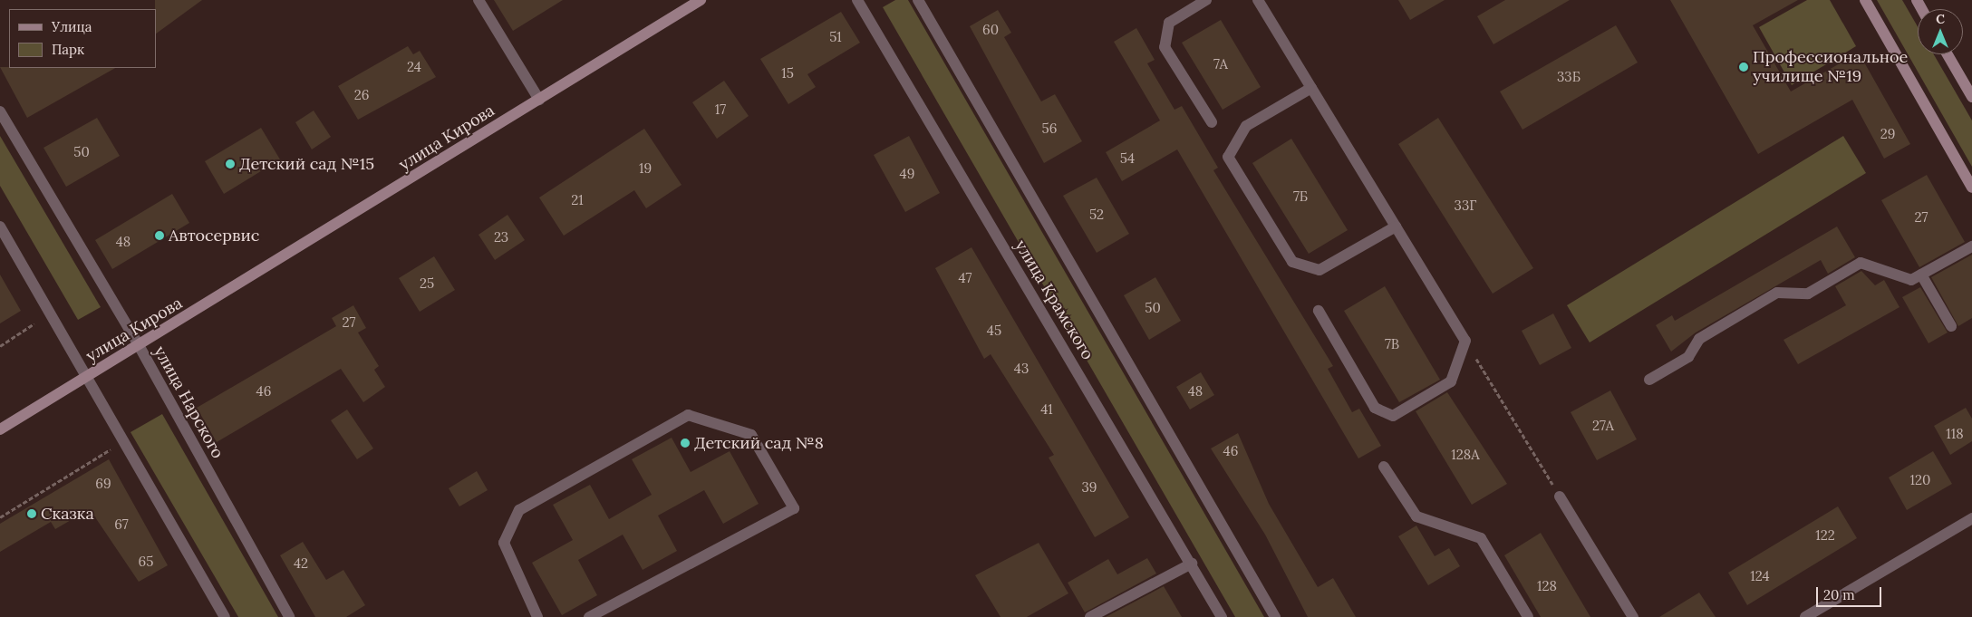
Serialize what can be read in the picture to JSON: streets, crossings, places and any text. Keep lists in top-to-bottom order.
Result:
{
  "streets": {
    "main road": ["улица Кирова"],
    "street": ["улица Крамского", "улица Нарского"]
  },
  "crossings": [
    ["улица Кирова", "улица Нарского"]
  ],
  "places": [
    "Профессиональное училище №19",
    "Детский сад №15",
    "Автосервис",
    "Детский сад №8",
    "Сказка"
  ],
  "house_numbers": [
    "60",
    "51",
    "7А",
    "24",
    "15",
    "33Б",
    "26",
    "17",
    "56",
    "29",
    "50",
    "54",
    "19",
    "49",
    "7Б",
    "21",
    "33Г",
    "52",
    "27",
    "23",
    "48",
    "47",
    "25",
    "50",
    "27",
    "45",
    "7В",
    "43",
    "46",
    "48",
    "41",
    "27А",
    "118",
    "46",
    "128А",
    "120",
    "69",
    "39",
    "67",
    "122",
    "65",
    "42",
    "124",
    "128"
  ],
  "legend": ["Улица", "Парк"],
  "scale_bar": "20 m",
  "north": "top"
}
